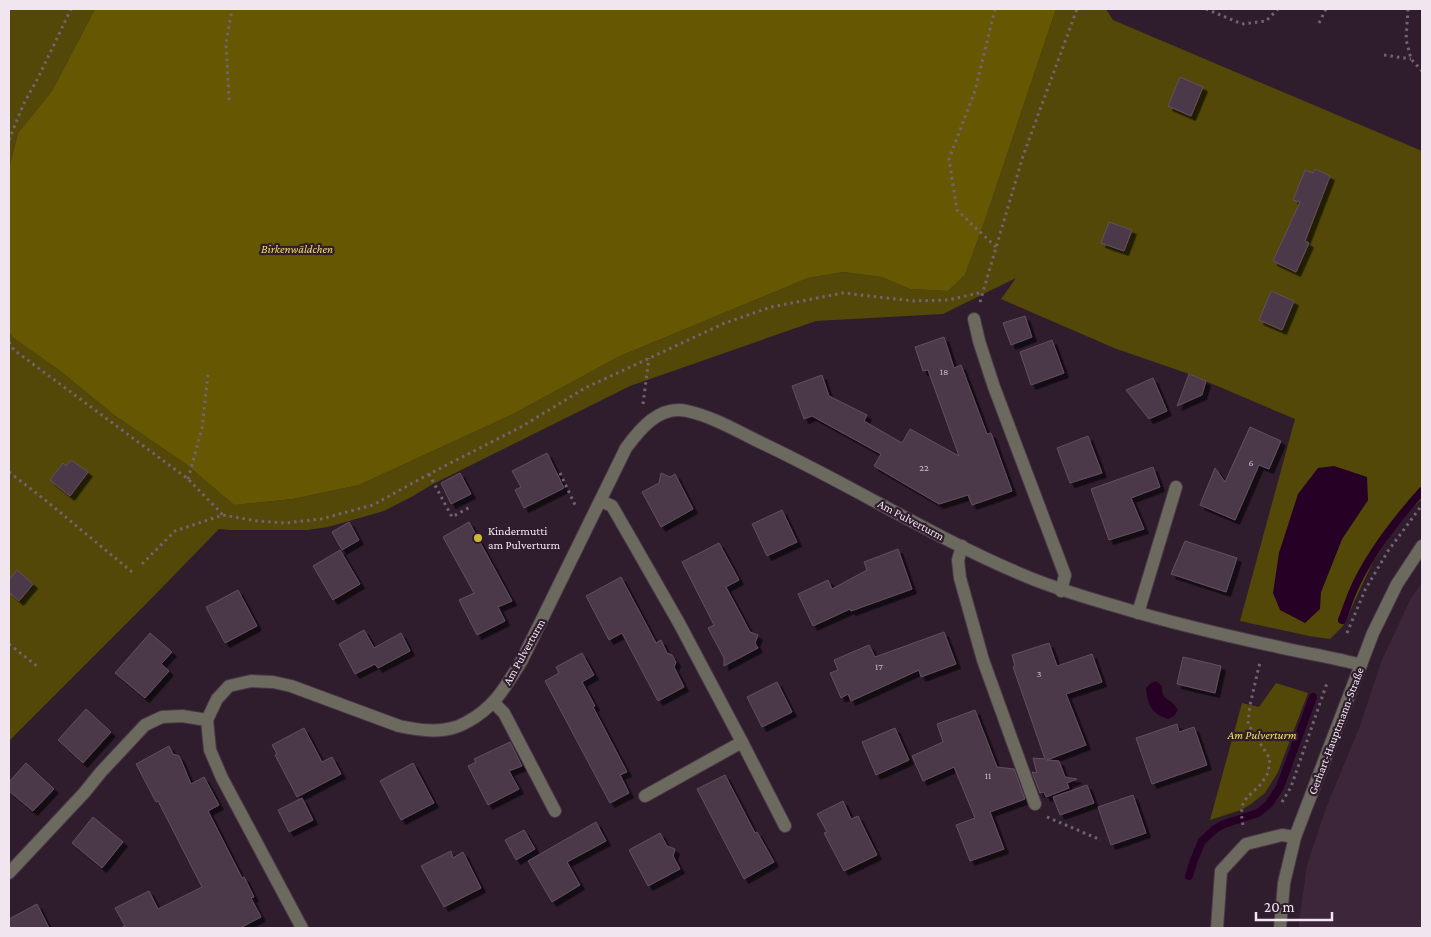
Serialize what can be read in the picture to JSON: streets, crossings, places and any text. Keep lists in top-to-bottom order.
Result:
{
  "streets": {
    "street": ["Am Pulverturm", "Gerhart-Hauptmann-Straße"]
  },
  "crossings": [
    ["Am Pulverturm", "Gerhart-Hauptmann-Straße"]
  ],
  "parks": ["Birkenwäldchen", "Am Pulverturm"],
  "places": ["Kindermutti am Pulverturm"],
  "house_numbers": [
    "18",
    "6",
    "22",
    "17",
    "3",
    "11"
  ],
  "scale_bar": "20 m"
}
